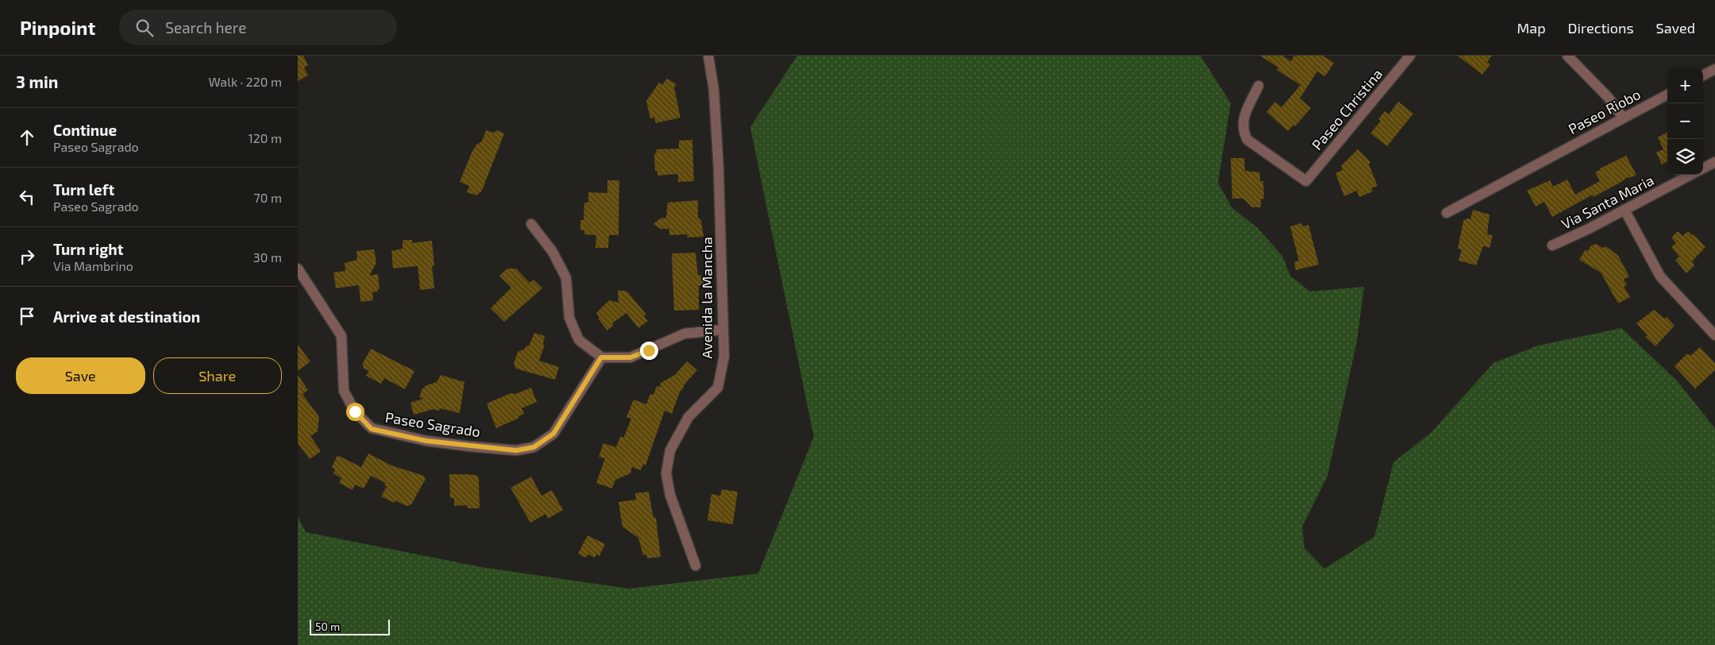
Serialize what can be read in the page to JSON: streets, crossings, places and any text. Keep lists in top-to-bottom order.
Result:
{
  "streets": {
    "street": [
      "Paseo Christina",
      "Paseo Riobo",
      "Via Santa Maria",
      "Avenida la Mancha",
      "Paseo Sagrado"
    ]
  },
  "scale_bar": "50 m",
  "page": {
    "header": "Pinpoint",
    "search": "Search here",
    "nav": ["Map", "Directions", "Saved"],
    "heading": ["3 min", "Walk · 220 m"],
    "map_buttons": ["+", "−"],
    "list": [
      ["Continue", "Paseo Sagrado", "120 m"],
      ["Turn left", "Paseo Sagrado", "70 m"],
      ["Turn right", "Via Mambrino", "30 m"],
      "Arrive at destination"
    ],
    "buttons": ["Save", "Share"],
    "scale": "50 m"
  }
}
